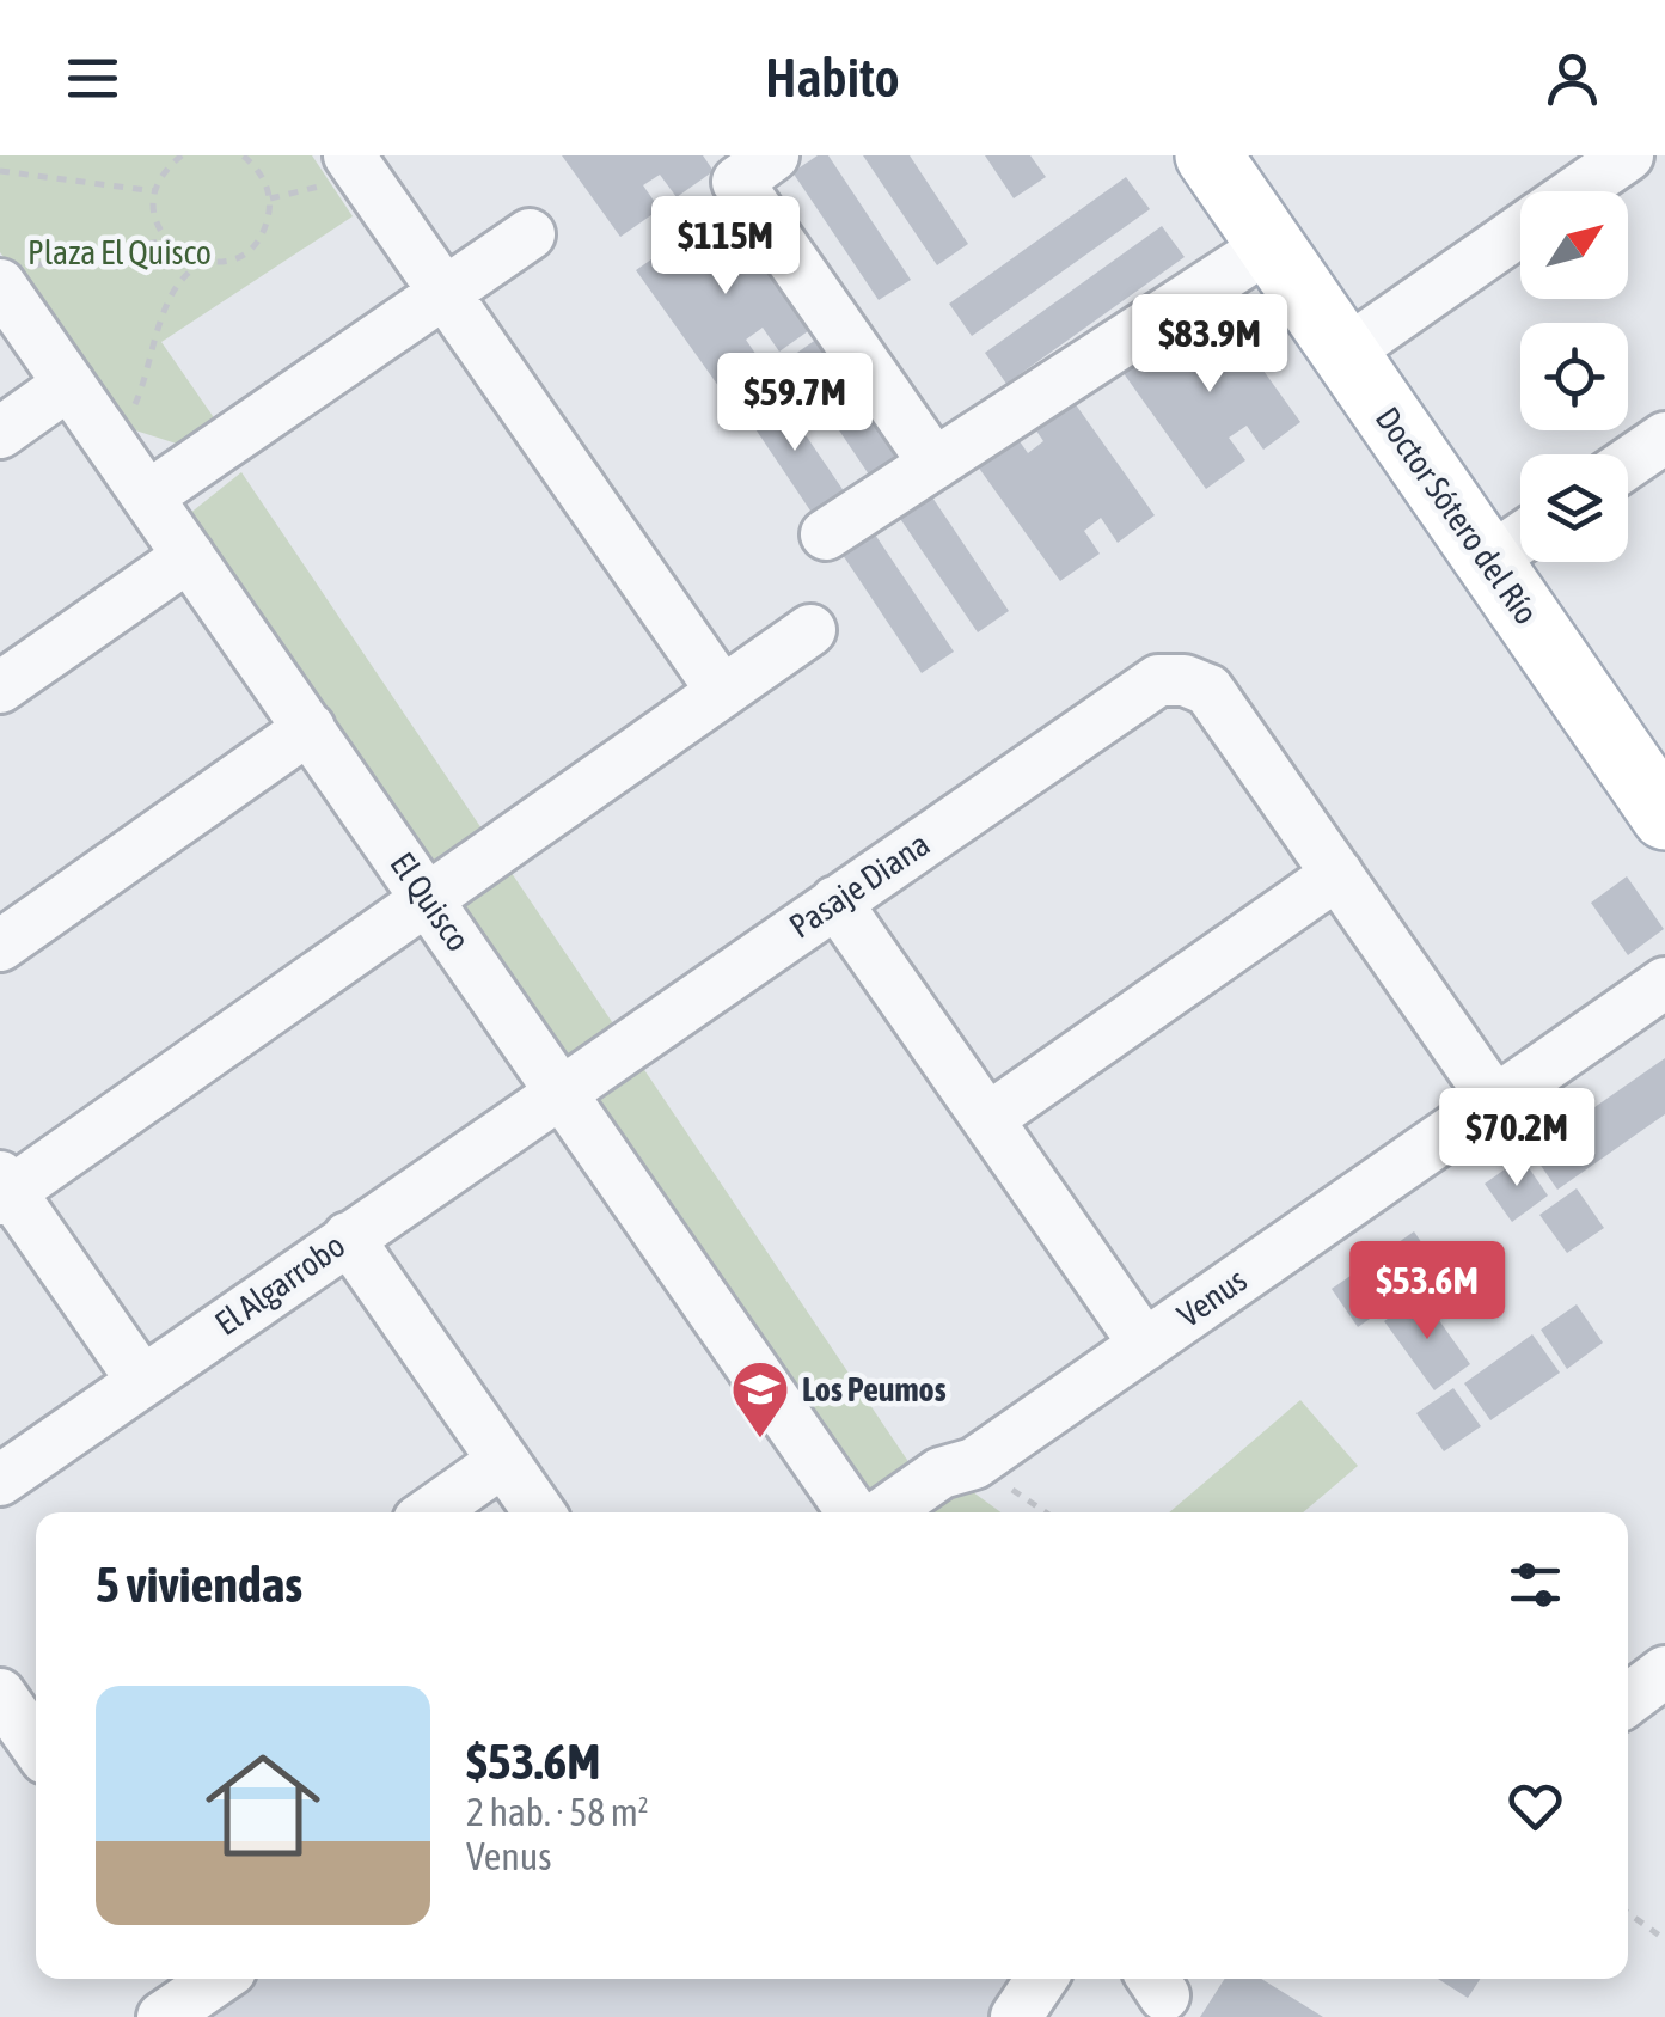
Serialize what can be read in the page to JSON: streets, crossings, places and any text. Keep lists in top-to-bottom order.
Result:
{
  "streets": {
    "main road": ["Doctor Sótero del Río"],
    "street": [
      "Pasaje Diana",
      "El Quisco",
      "El Algarrobo",
      "Venus"
    ]
  },
  "crossings": [
    ["Pasaje Diana", "El Quisco"],
    ["Pasaje Diana", "El Algarrobo"],
    ["El Quisco", "El Algarrobo"]
  ],
  "parks": ["Plaza El Quisco"],
  "places": {
    "school or university": ["Los Peumos"]
  },
  "north": "top right",
  "page": {
    "header": "Habito",
    "price": [
      "$115M",
      "$83.9M",
      "$59.7M",
      "$70.2M",
      "$53.6M"
    ],
    "heading": "5 viviendas",
    "list": [
      {
        "name": "$53.6M",
        "note": "2 hab. · 58 m² · Venus"
      }
    ]
  }
}
